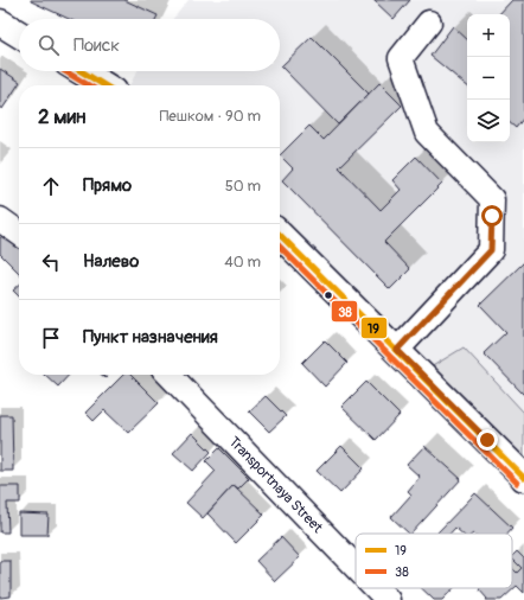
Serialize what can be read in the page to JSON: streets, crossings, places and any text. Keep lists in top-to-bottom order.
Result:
{
  "streets": {
    "street": ["Transportnaya Street"]
  },
  "lines": ["transit line 19", "transit line 38"],
  "legend": ["19", "38"],
  "page": {
    "map_buttons": ["+", "−"],
    "search": "Поиск",
    "heading": ["2 мин", "Пешком · 90 m"],
    "list": [
      ["Прямо", "50 m"],
      ["Налево", "40 m"],
      "Пункт назначения"
    ]
  }
}
